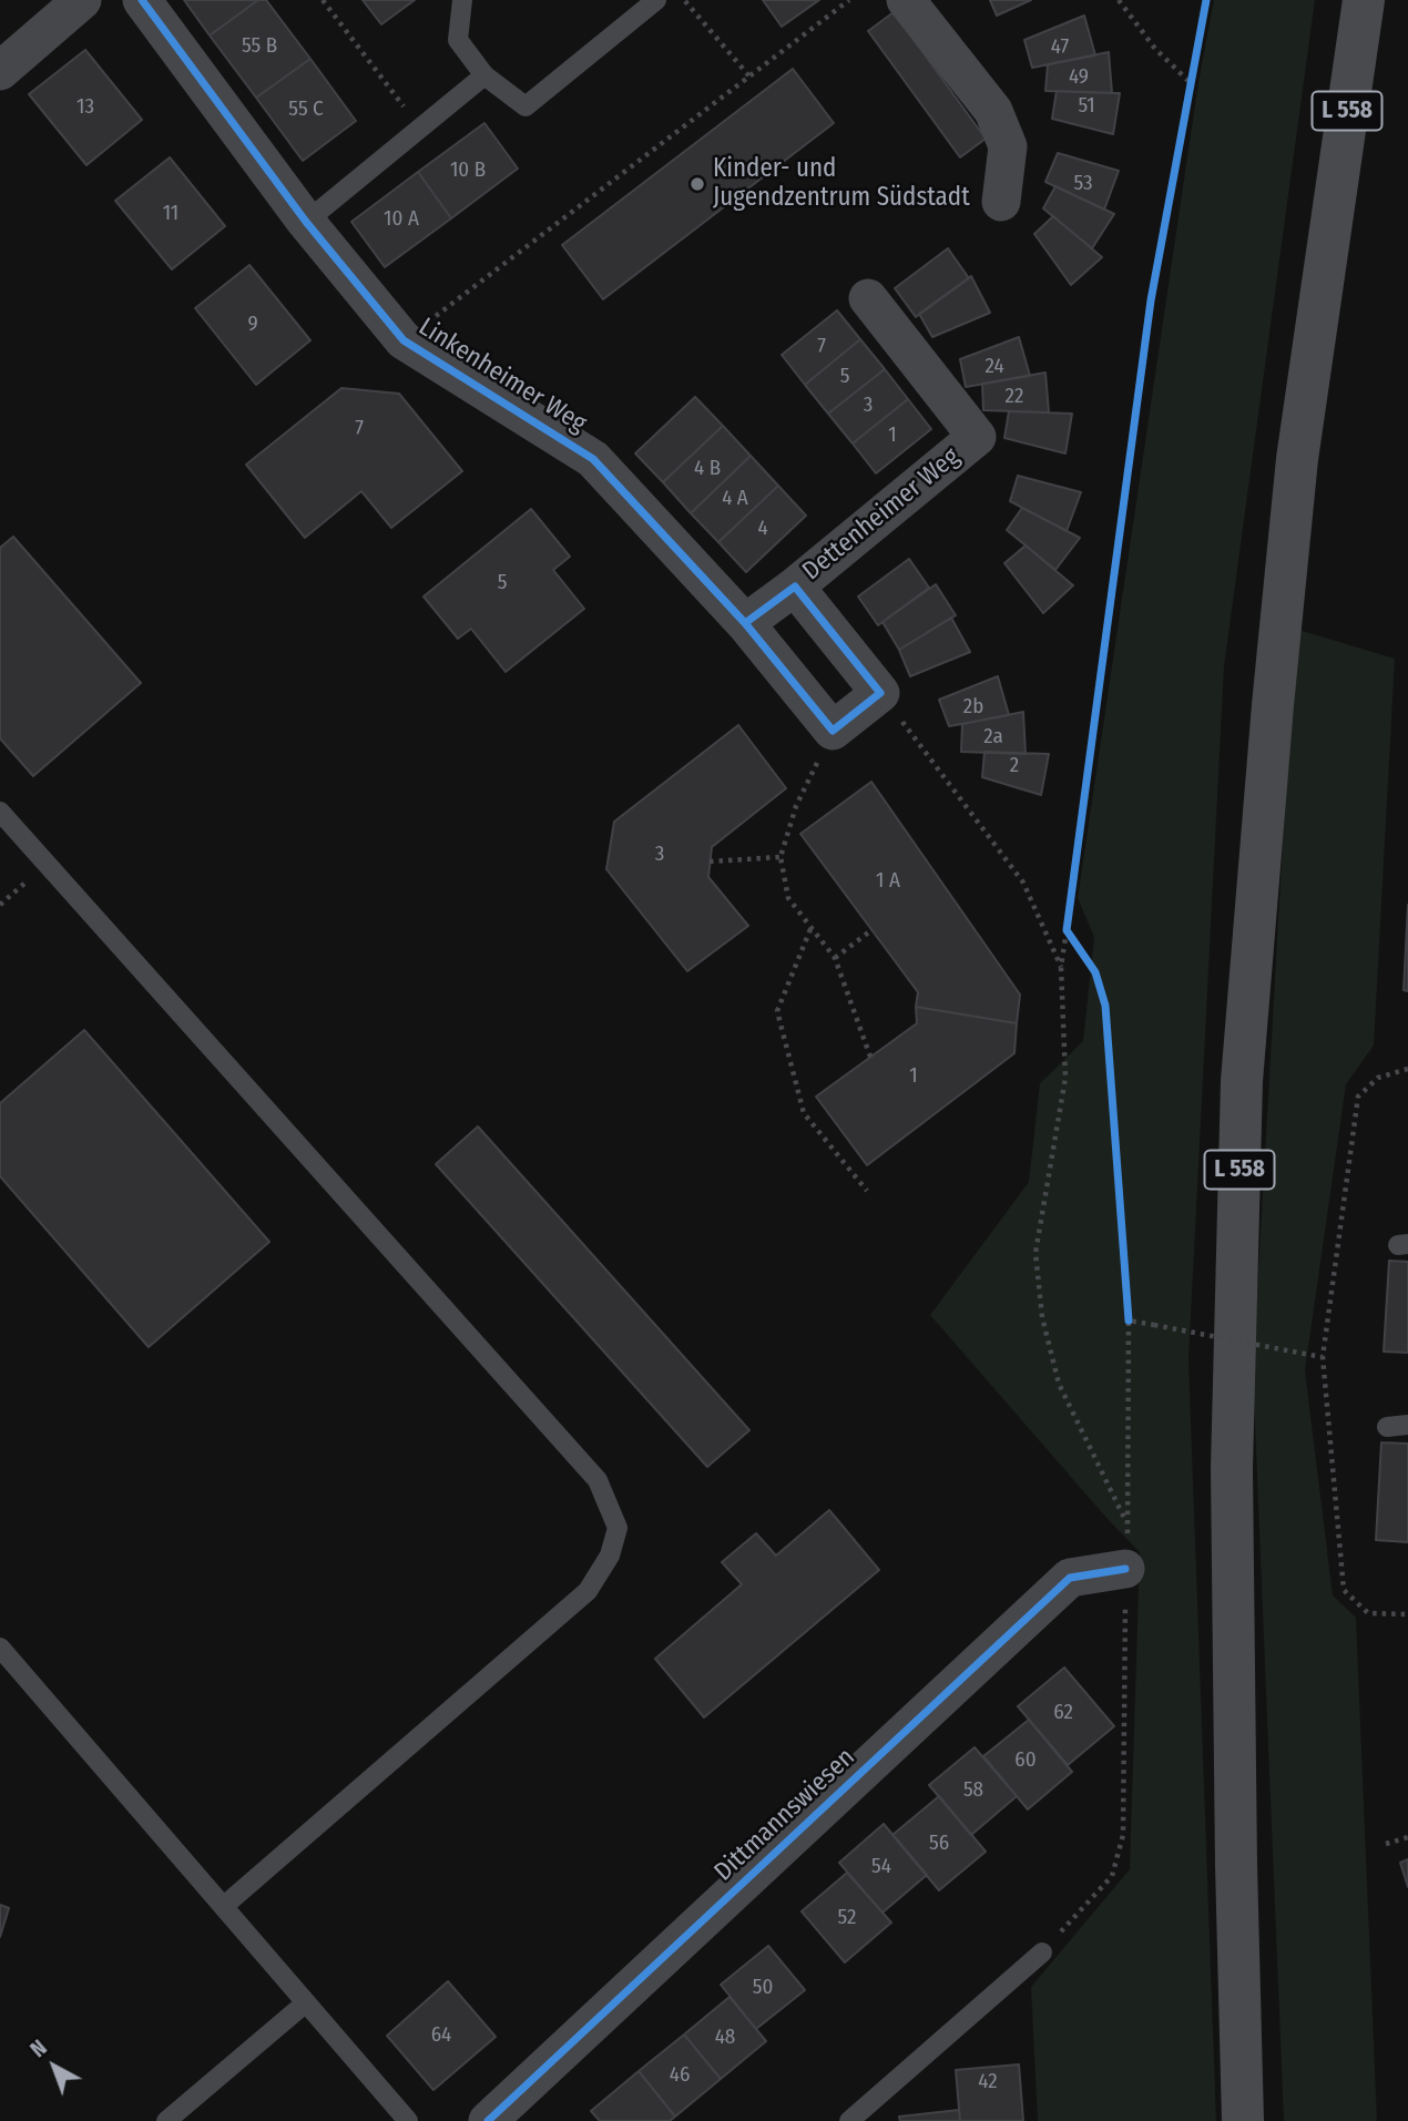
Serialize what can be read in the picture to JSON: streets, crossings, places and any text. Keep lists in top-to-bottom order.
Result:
{
  "streets": {
    "main road": ["L 558"],
    "street": ["Linkenheimer Weg", "Dettenheimer Weg", "Dittmannswiesen"]
  },
  "places": ["Kinder- und Jugendzentrum Südstadt"],
  "house_numbers": [
    "55 B",
    "47",
    "49",
    "51",
    "13",
    "55 C",
    "10 B",
    "53",
    "11",
    "10 A",
    "9",
    "7",
    "24",
    "5",
    "22",
    "3",
    "7",
    "1",
    "4 B",
    "4 A",
    "4",
    "5",
    "2b",
    "2a",
    "2",
    "3",
    "1 A",
    "1",
    "62",
    "60",
    "58",
    "56",
    "54",
    "52",
    "50",
    "64",
    "48",
    "46",
    "42"
  ],
  "north": "top left"
}
